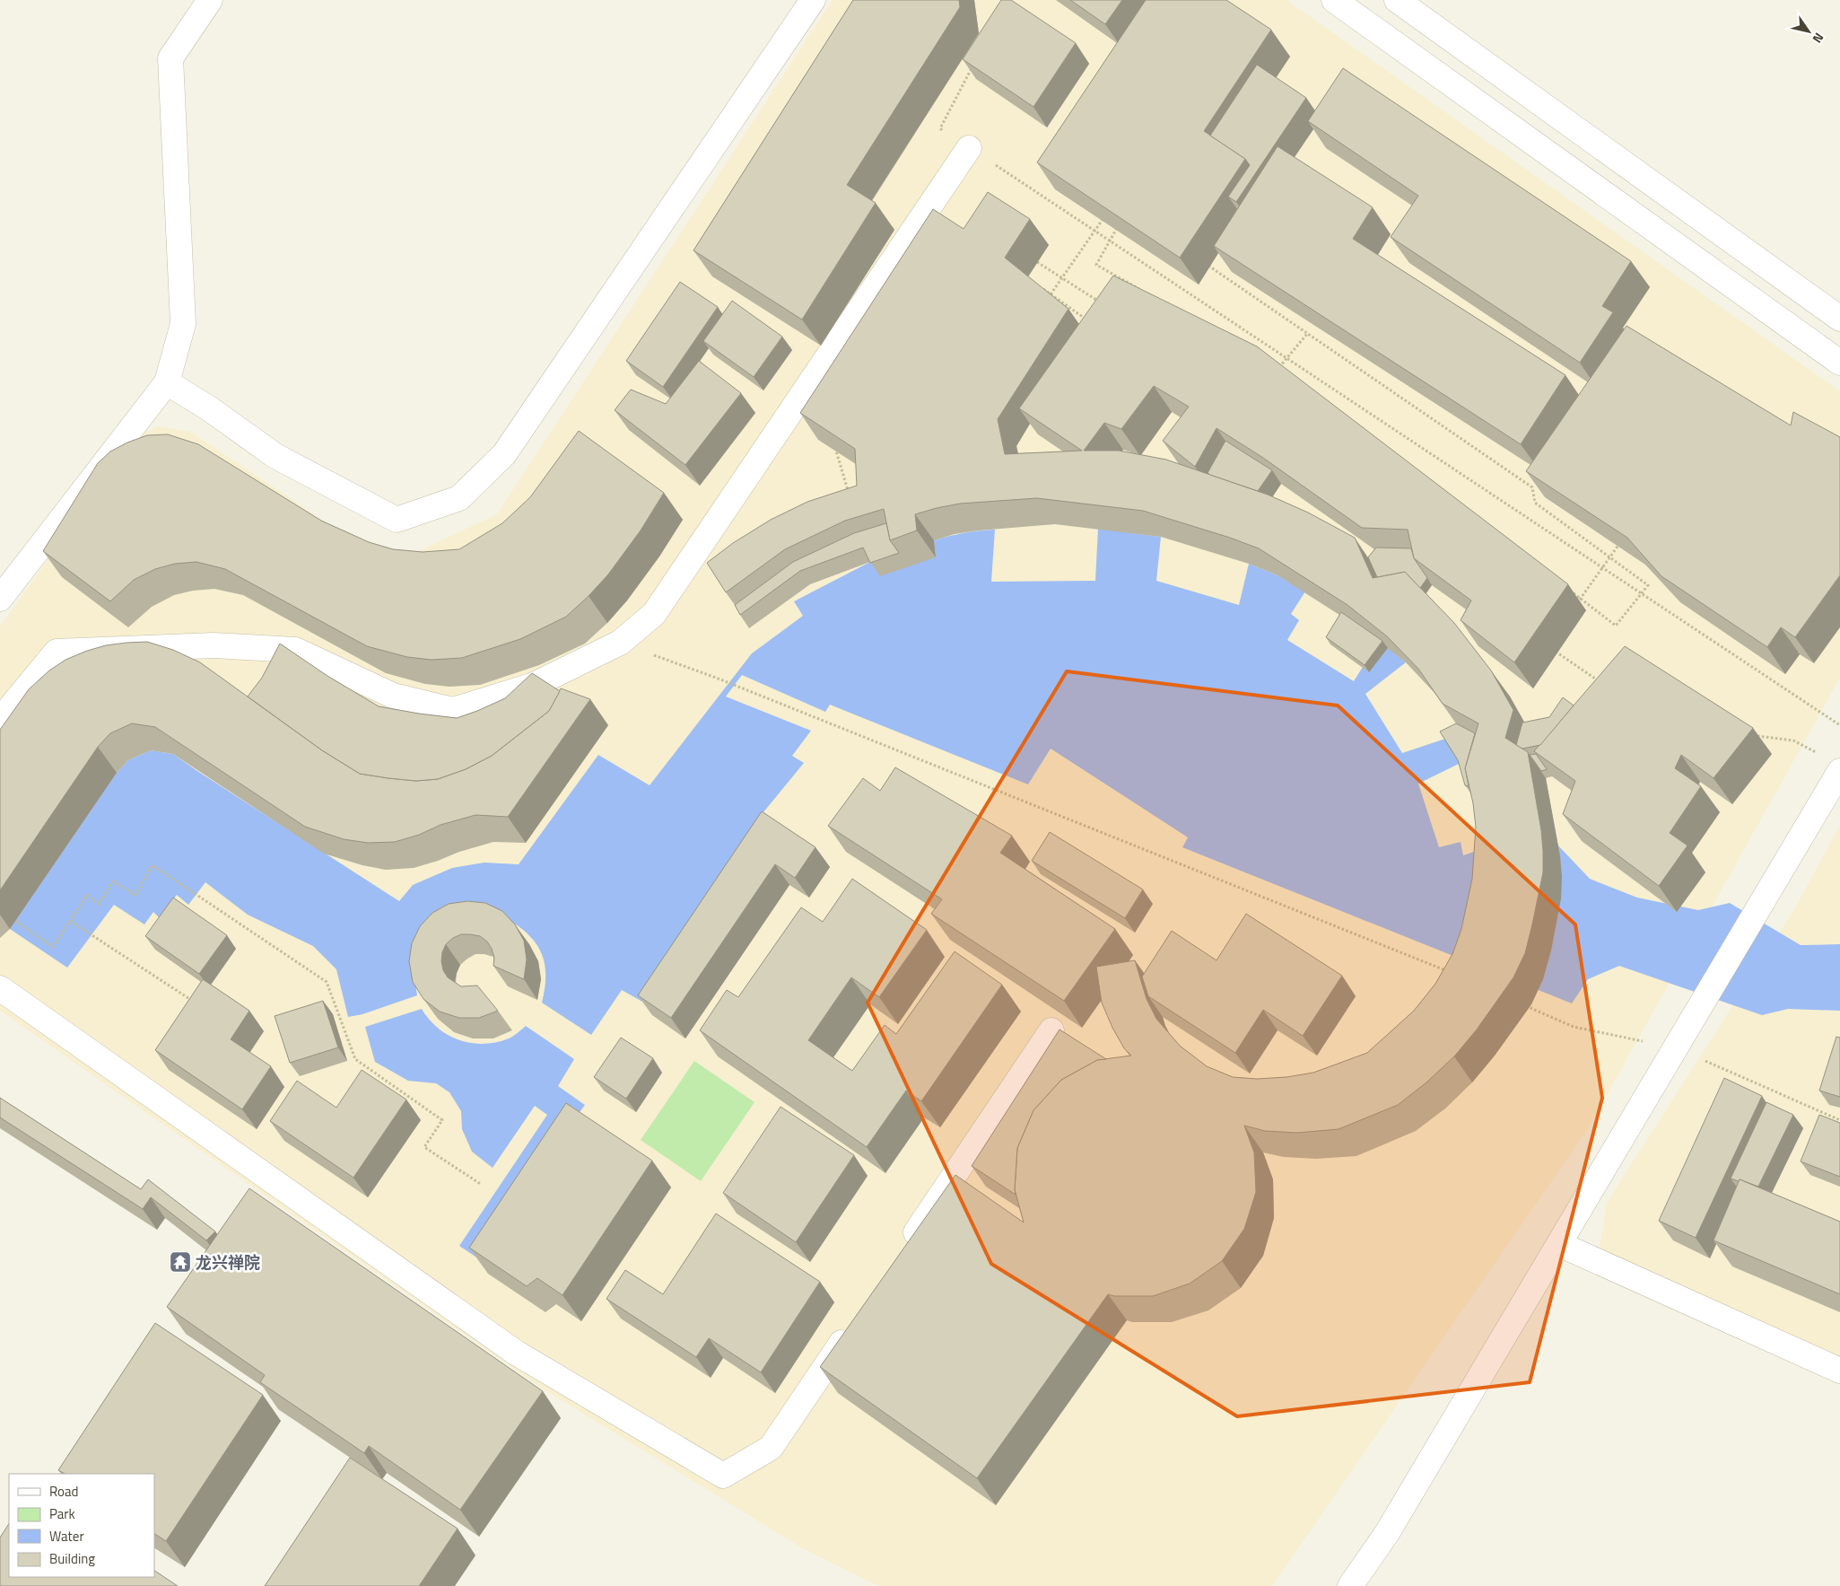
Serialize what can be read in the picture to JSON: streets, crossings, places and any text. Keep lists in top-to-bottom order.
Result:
{
  "places": {
    "temple": ["龙兴禅院"]
  },
  "legend": [
    "Road",
    "Park",
    "Water",
    "Building"
  ],
  "north": "bottom right"
}
